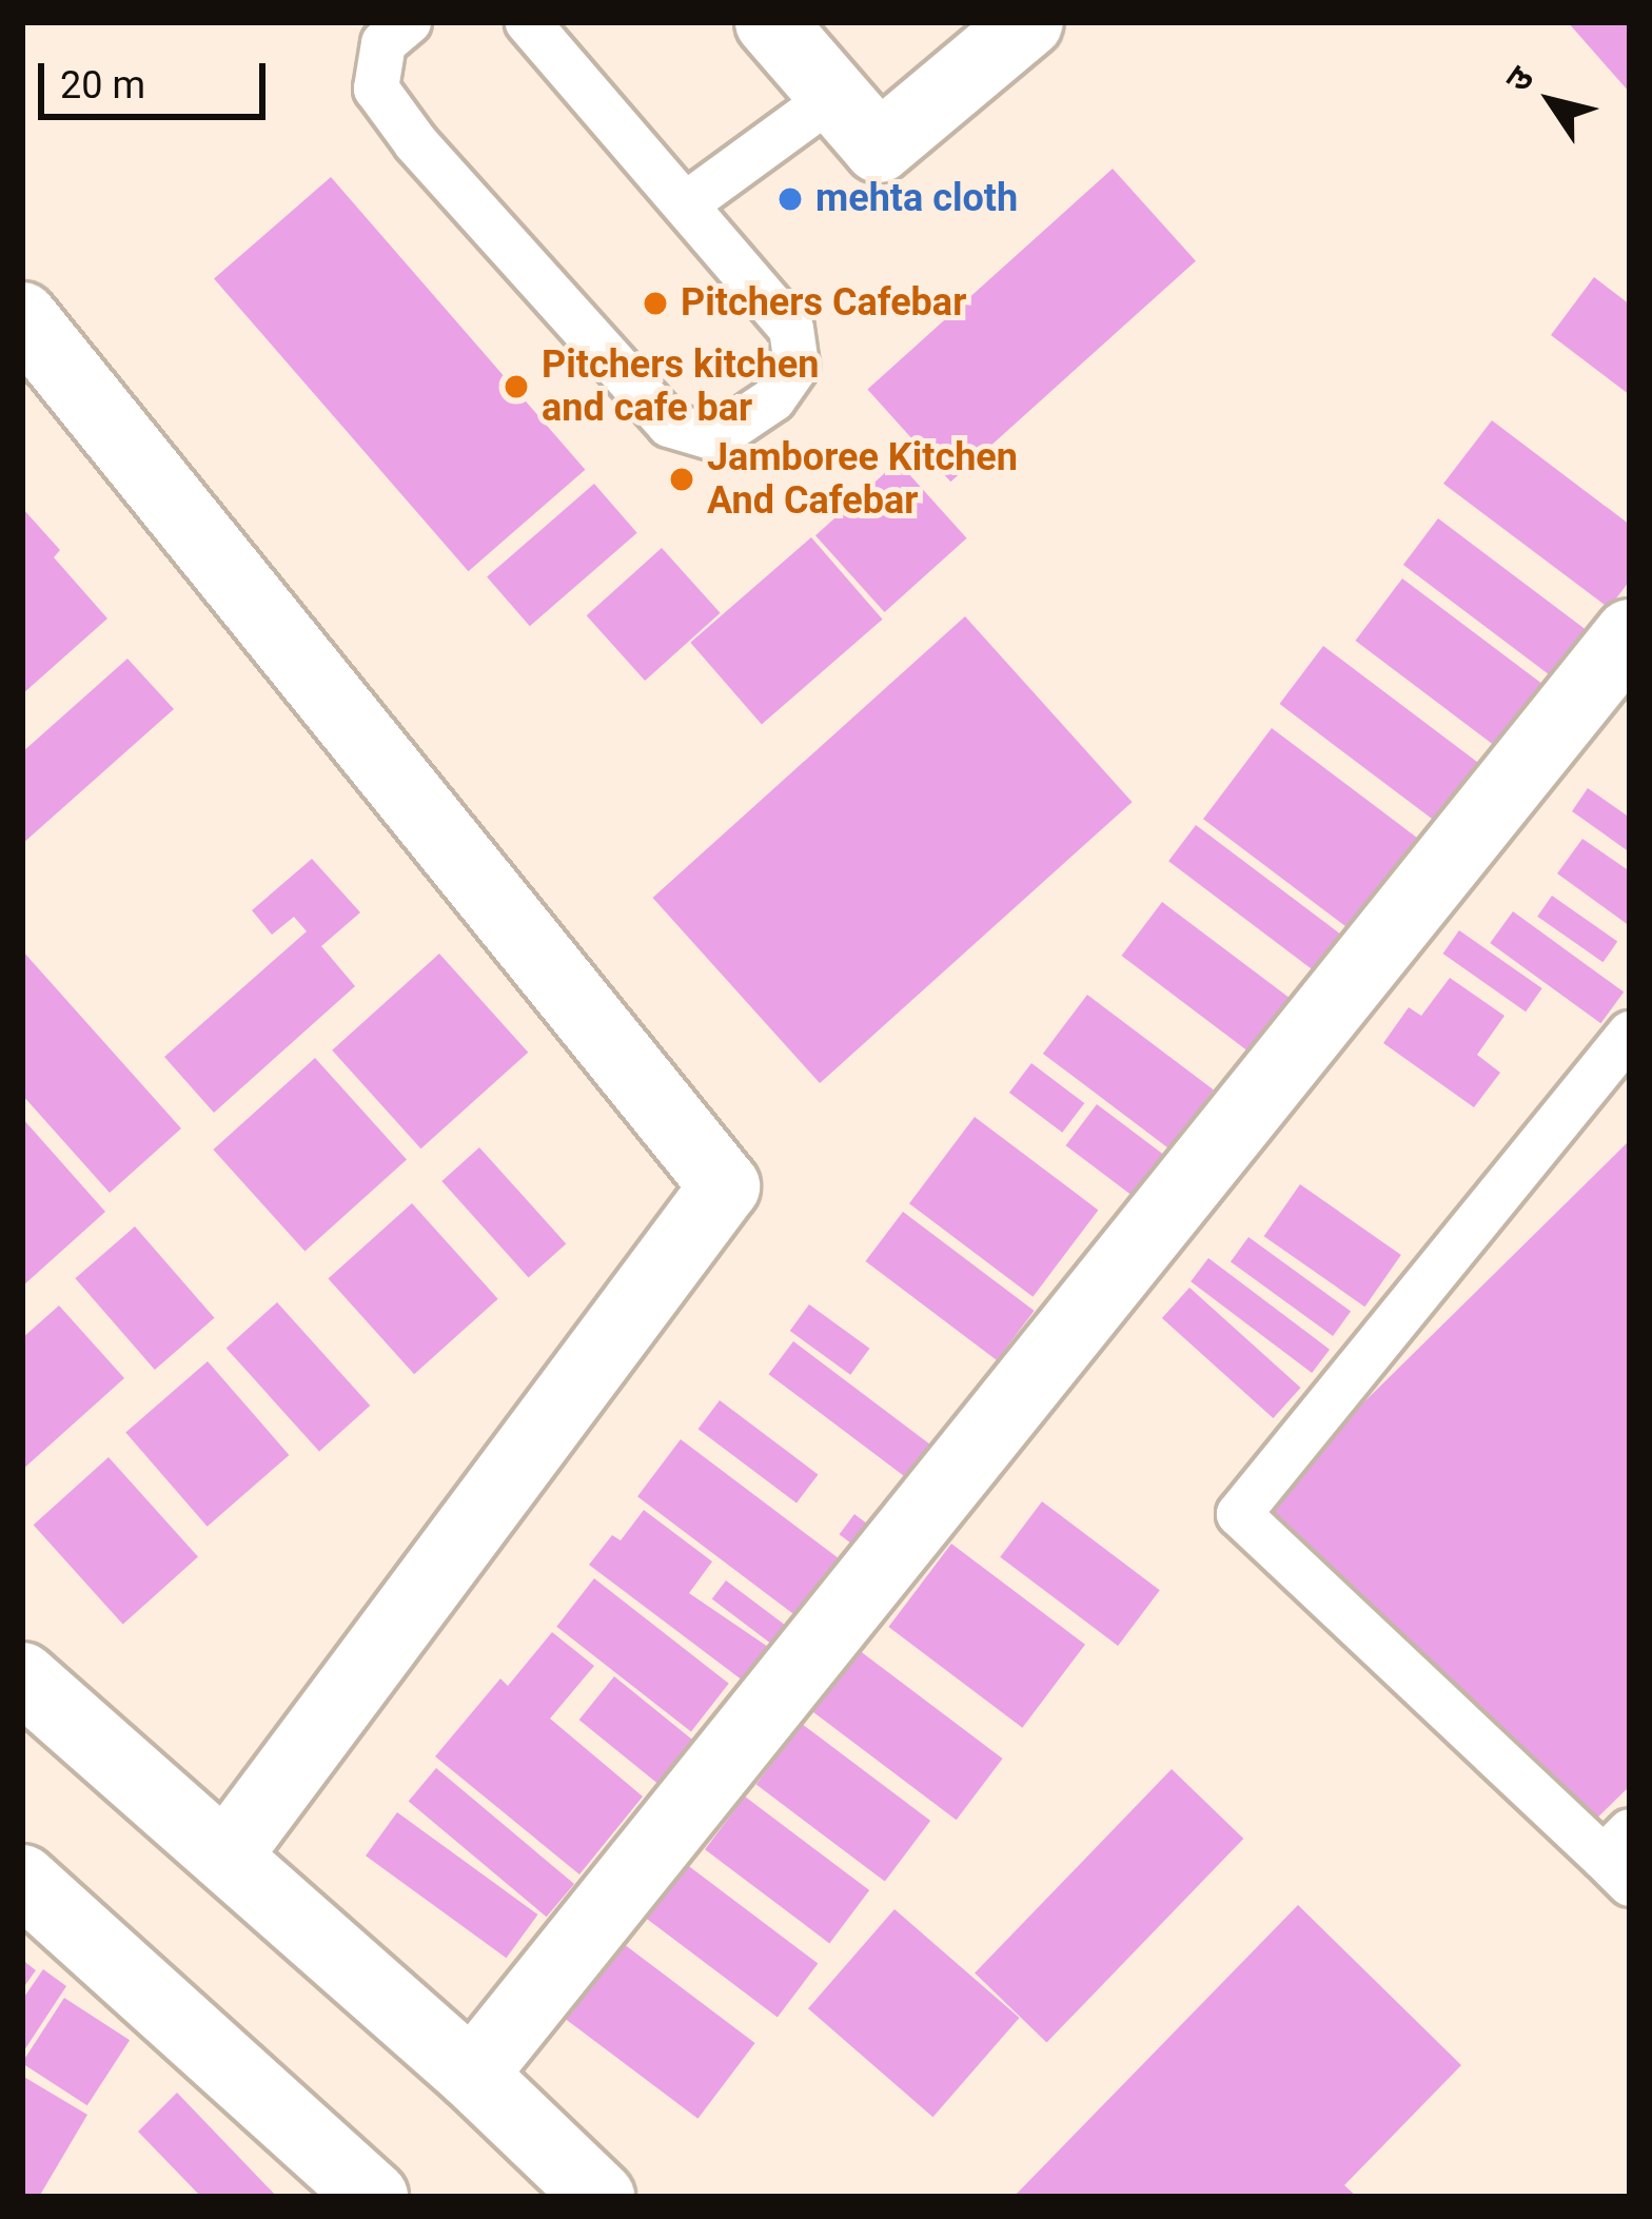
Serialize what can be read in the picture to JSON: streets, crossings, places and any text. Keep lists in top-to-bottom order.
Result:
{
  "places": [
    "mehta cloth",
    "Pitchers Cafebar",
    "Pitchers kitchen and cafe bar",
    "Jamboree Kitchen And Cafebar"
  ],
  "scale_bar": "20 m",
  "north": "top left"
}
